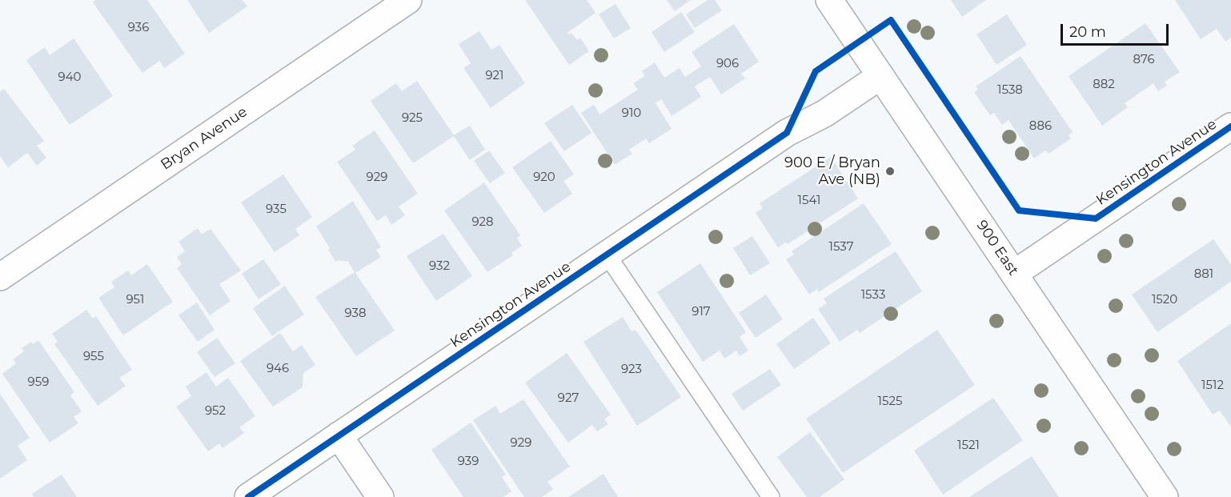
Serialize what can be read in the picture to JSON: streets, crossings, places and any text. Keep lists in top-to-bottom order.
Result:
{
  "streets": {
    "street": ["Bryan Avenue", "Kensington Avenue", "900 East"]
  },
  "crossings": [
    ["Kensington Avenue", "900 East"]
  ],
  "places": ["900 E / Bryan Ave (NB)"],
  "house_numbers": [
    "936",
    "876",
    "906",
    "921",
    "940",
    "882",
    "1538",
    "910",
    "925",
    "886",
    "929",
    "920",
    "1541",
    "935",
    "928",
    "1537",
    "932",
    "881",
    "1533",
    "951",
    "1520",
    "917",
    "938",
    "955",
    "946",
    "923",
    "959",
    "1512",
    "927",
    "1525",
    "952",
    "929",
    "1521",
    "939"
  ],
  "scale_bar": "20 m"
}
